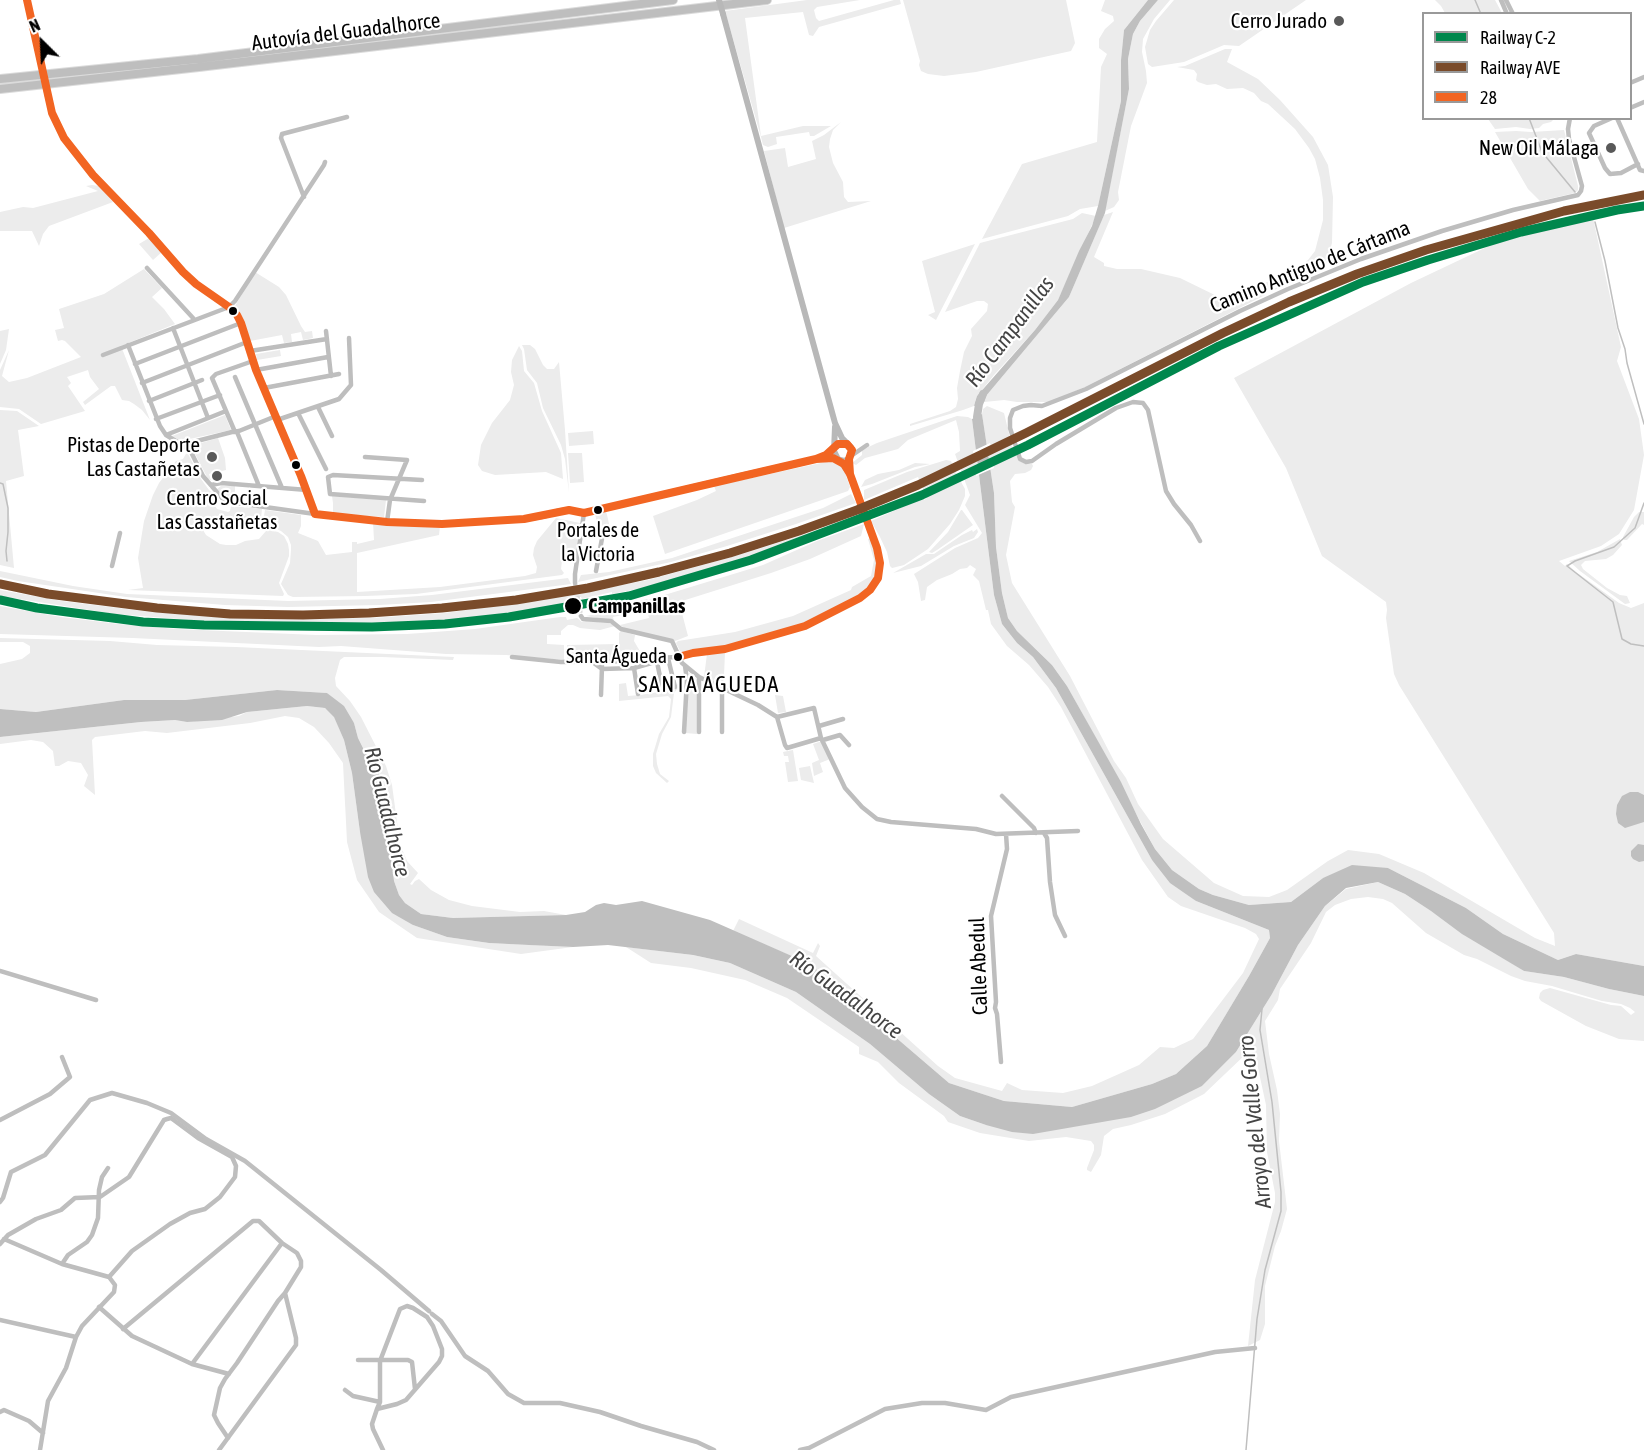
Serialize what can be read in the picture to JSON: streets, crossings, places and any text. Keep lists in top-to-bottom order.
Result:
{
  "streets": {
    "highway": ["Autovía del Guadalhorce"],
    "street": ["Camino Antiguo de Cártama", "Calle Abedul"]
  },
  "districts": ["SANTA ÁGUEDA"],
  "water": ["Río Campanillas", "Río Guadalhorce", "Arroyo del Valle Gorro"],
  "places": [
    "Cerro Jurado",
    "New Oil Málaga",
    "Pistas de Deporte Las Castañetas",
    "Centro Social Las Casstañetas",
    "Portales de la Victoria",
    "Campanillas",
    "Santa Águeda"
  ],
  "lines": ["transit line 28", "rail line AVE", "rail line C-2"],
  "legend": ["Railway C-2", "Railway AVE", "28"],
  "north": "top left"
}
